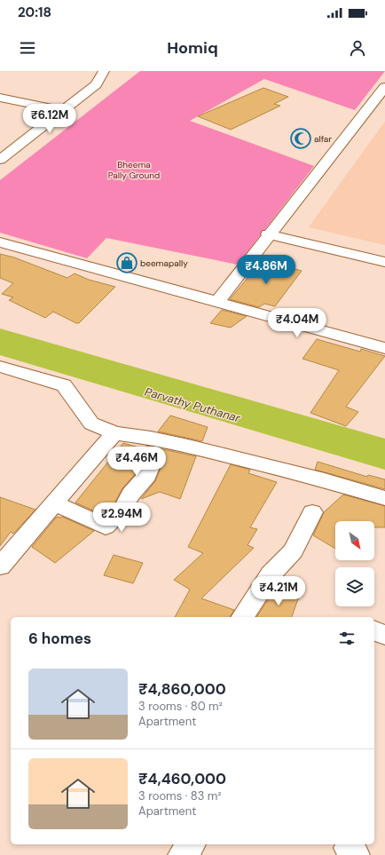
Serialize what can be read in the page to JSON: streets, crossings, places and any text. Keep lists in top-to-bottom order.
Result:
{
  "water": ["Parvathy Puthanar"],
  "parks": ["Bheema Pally Ground"],
  "places": {
    "mosque": ["alfar"],
    "shop": ["beemapally"]
  },
  "north": "bottom right",
  "page": {
    "status": "20:18",
    "header": "Homiq",
    "price": [
      "₹6.12M",
      "₹4.86M",
      "₹4.04M",
      "₹4.46M",
      "₹2.94M",
      "₹4.21M"
    ],
    "heading": "6 homes",
    "list": [
      {
        "name": "₹4,860,000",
        "note": "3 rooms · 80 m² · Apartment"
      },
      {
        "name": "₹4,460,000",
        "note": "3 rooms · 83 m² · Apartment"
      }
    ]
  }
}
